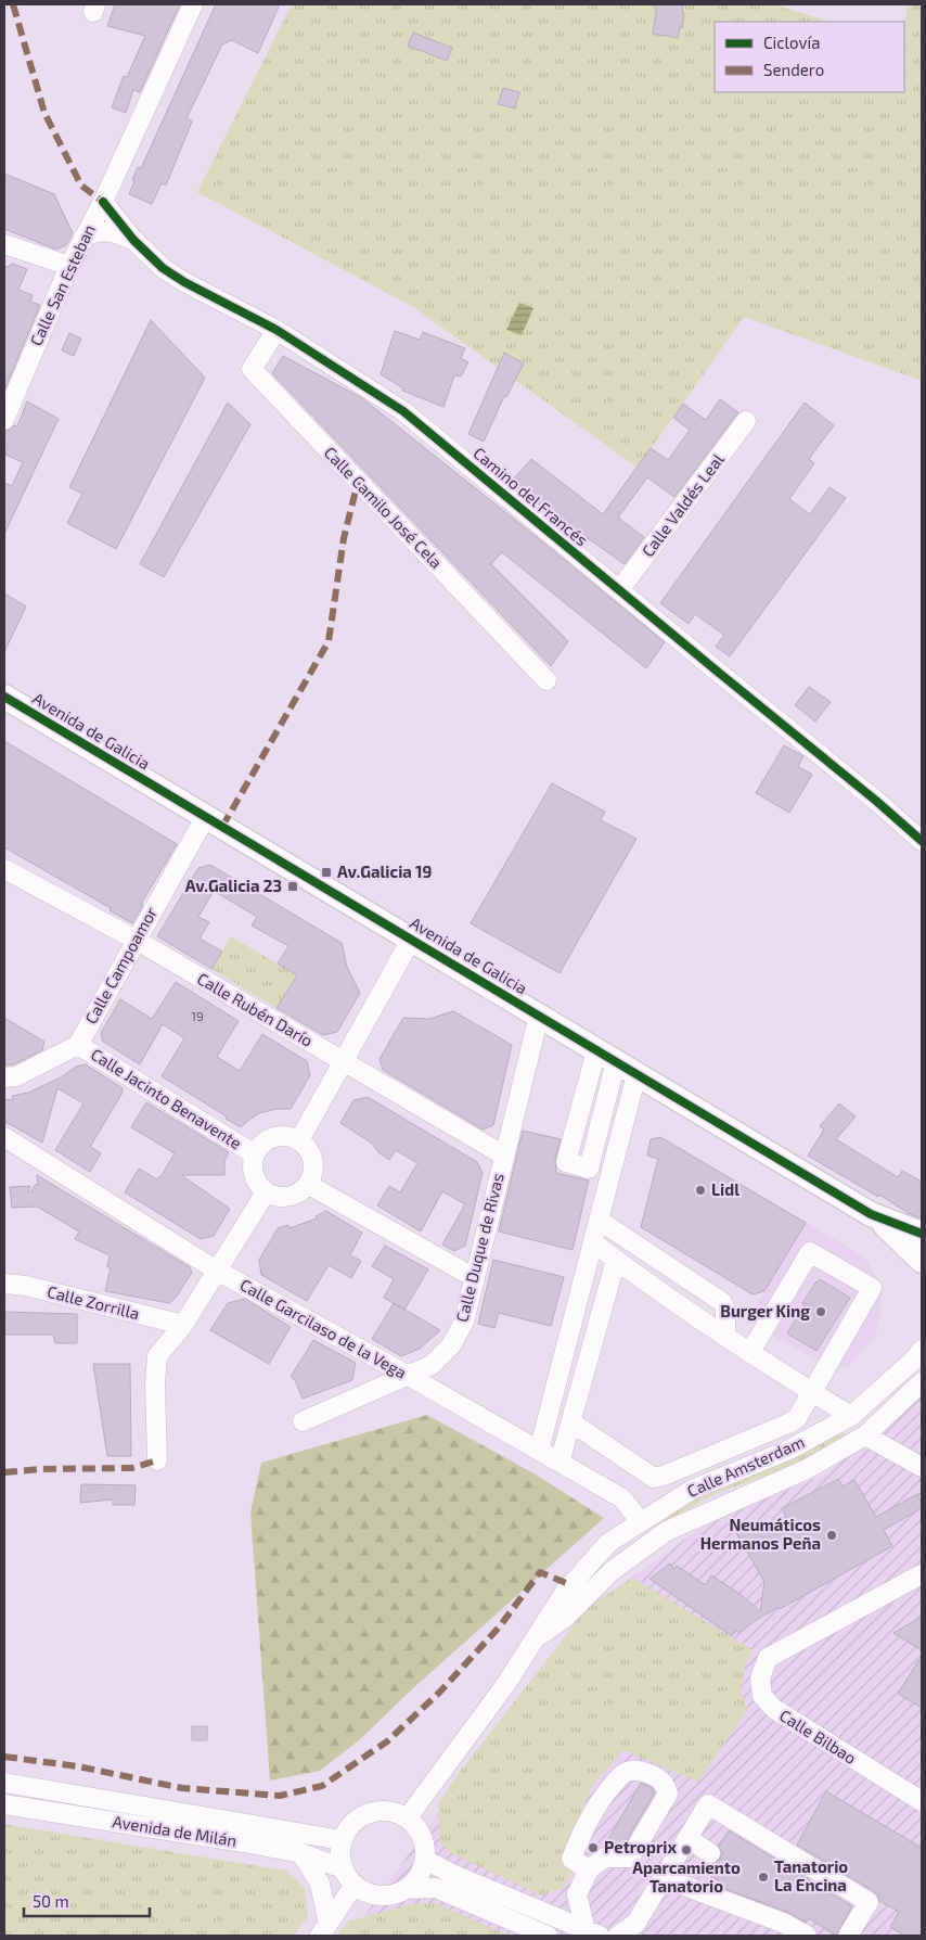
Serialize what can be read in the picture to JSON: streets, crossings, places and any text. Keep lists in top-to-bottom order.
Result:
{
  "streets": {
    "main road": ["Avenida de Galicia"],
    "street": [
      "Calle San Esteban",
      "Camino del Francés",
      "Calle Valdés Leal",
      "Calle Camilo José Cela",
      "Calle Campoamor",
      "Calle Rubén Darío",
      "Calle Jacinto Benavente",
      "Calle Duque de Rivas",
      "Calle Zorrilla",
      "Calle Garcilaso de la Vega",
      "Calle Amsterdam",
      "Calle Bilbao",
      "Avenida de Milán"
    ]
  },
  "crossings": [
    ["Calle San Esteban", "Camino del Francés"],
    ["Camino del Francés", "Calle Valdés Leal"],
    ["Camino del Francés", "Calle Camilo José Cela"],
    ["Avenida de Galicia", "Calle Campoamor"],
    ["Avenida de Galicia", "Calle Duque de Rivas"],
    ["Calle Campoamor", "Calle Rubén Darío"],
    ["Calle Campoamor", "Calle Jacinto Benavente"],
    ["Calle Rubén Darío", "Calle Duque de Rivas"],
    ["Calle Duque de Rivas", "Calle Garcilaso de la Vega"],
    ["Calle Garcilaso de la Vega", "Calle Amsterdam"],
    ["Calle Amsterdam", "Avenida de Milán"]
  ],
  "places": {
    "transit": ["Av.Galicia 19", "Av.Galicia 23"],
    "other": [
      "Lidl",
      "Burger King",
      "Neumáticos Hermanos Peña",
      "Petroprix",
      "Aparcamiento Tanatorio",
      "Tanatorio La Encina"
    ]
  },
  "house_numbers": ["19"],
  "legend": ["Ciclovía", "Sendero"],
  "scale_bar": "50 m"
}
